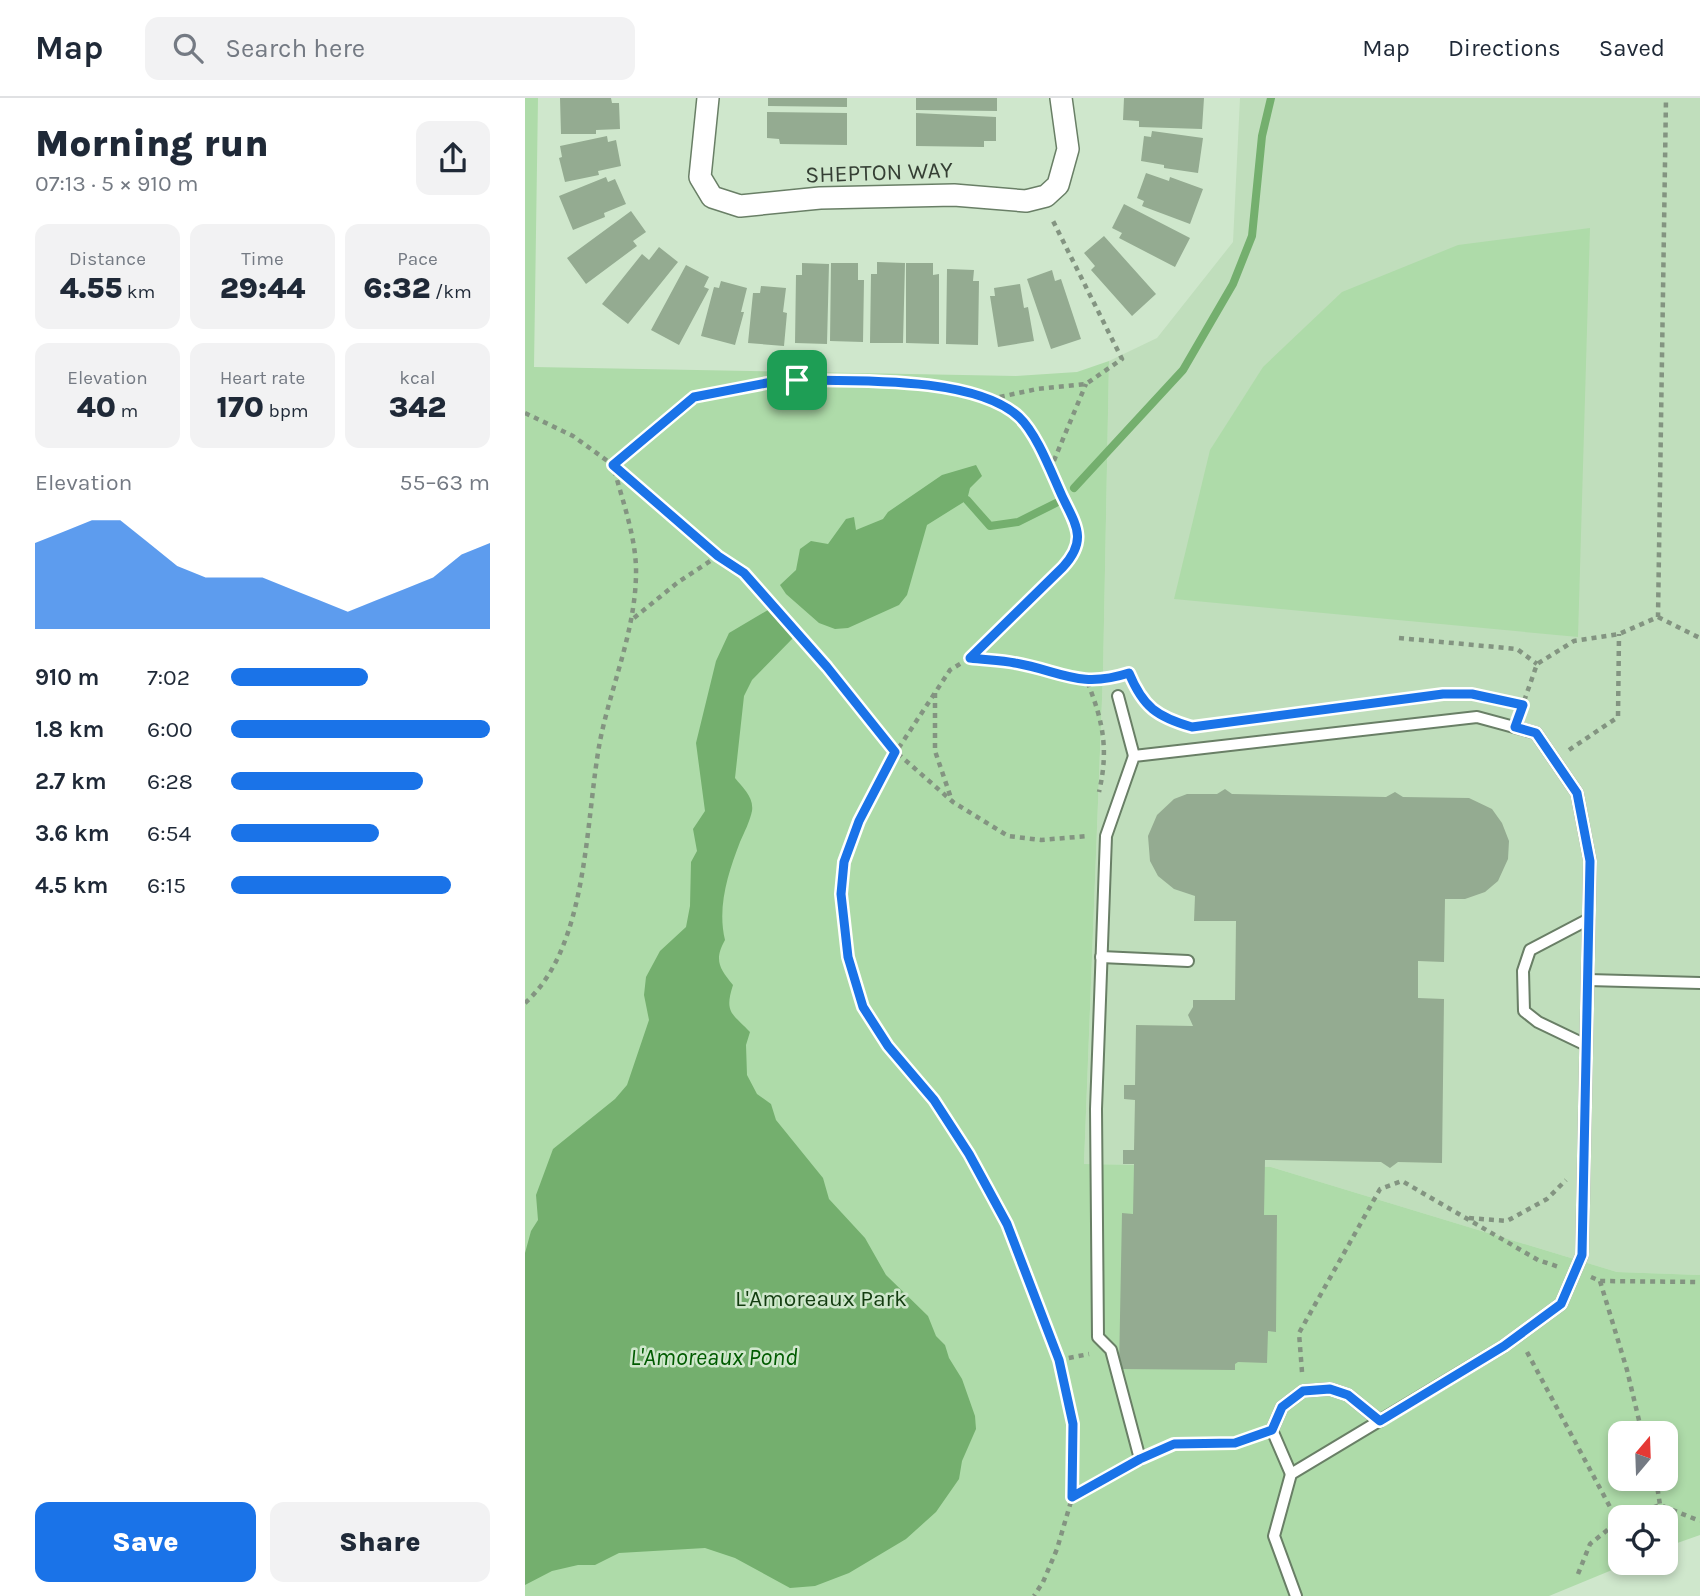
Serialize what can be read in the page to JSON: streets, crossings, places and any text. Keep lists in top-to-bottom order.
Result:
{
  "streets": {
    "street": ["SHEPTON WAY"]
  },
  "water": ["L'Amoreaux Pond"],
  "parks": ["L'Amoreaux Park"],
  "north": "top",
  "page": {
    "header": "Map",
    "search": "Search here",
    "nav": ["Map", "Directions", "Saved"],
    "heading": ["Morning run", "07:13 · 5 × 910 m"],
    "stats": [
      ["Distance", "4.55 km"],
      ["Time", "29:44"],
      ["Pace", "6:32 /km"],
      ["Elevation", "40 m"],
      ["Heart rate", "170 bpm"],
      ["kcal", "342"]
    ],
    "chart": ["Elevation", "55–63 m"],
    "list": [
      {
        "name": "910 m",
        "note": "7:02"
      },
      {
        "name": "1.8 km",
        "note": "6:00"
      },
      {
        "name": "2.7 km",
        "note": "6:28"
      },
      {
        "name": "3.6 km",
        "note": "6:54"
      },
      {
        "name": "4.5 km",
        "note": "6:15"
      }
    ],
    "buttons": ["Save", "Share"]
  }
}
